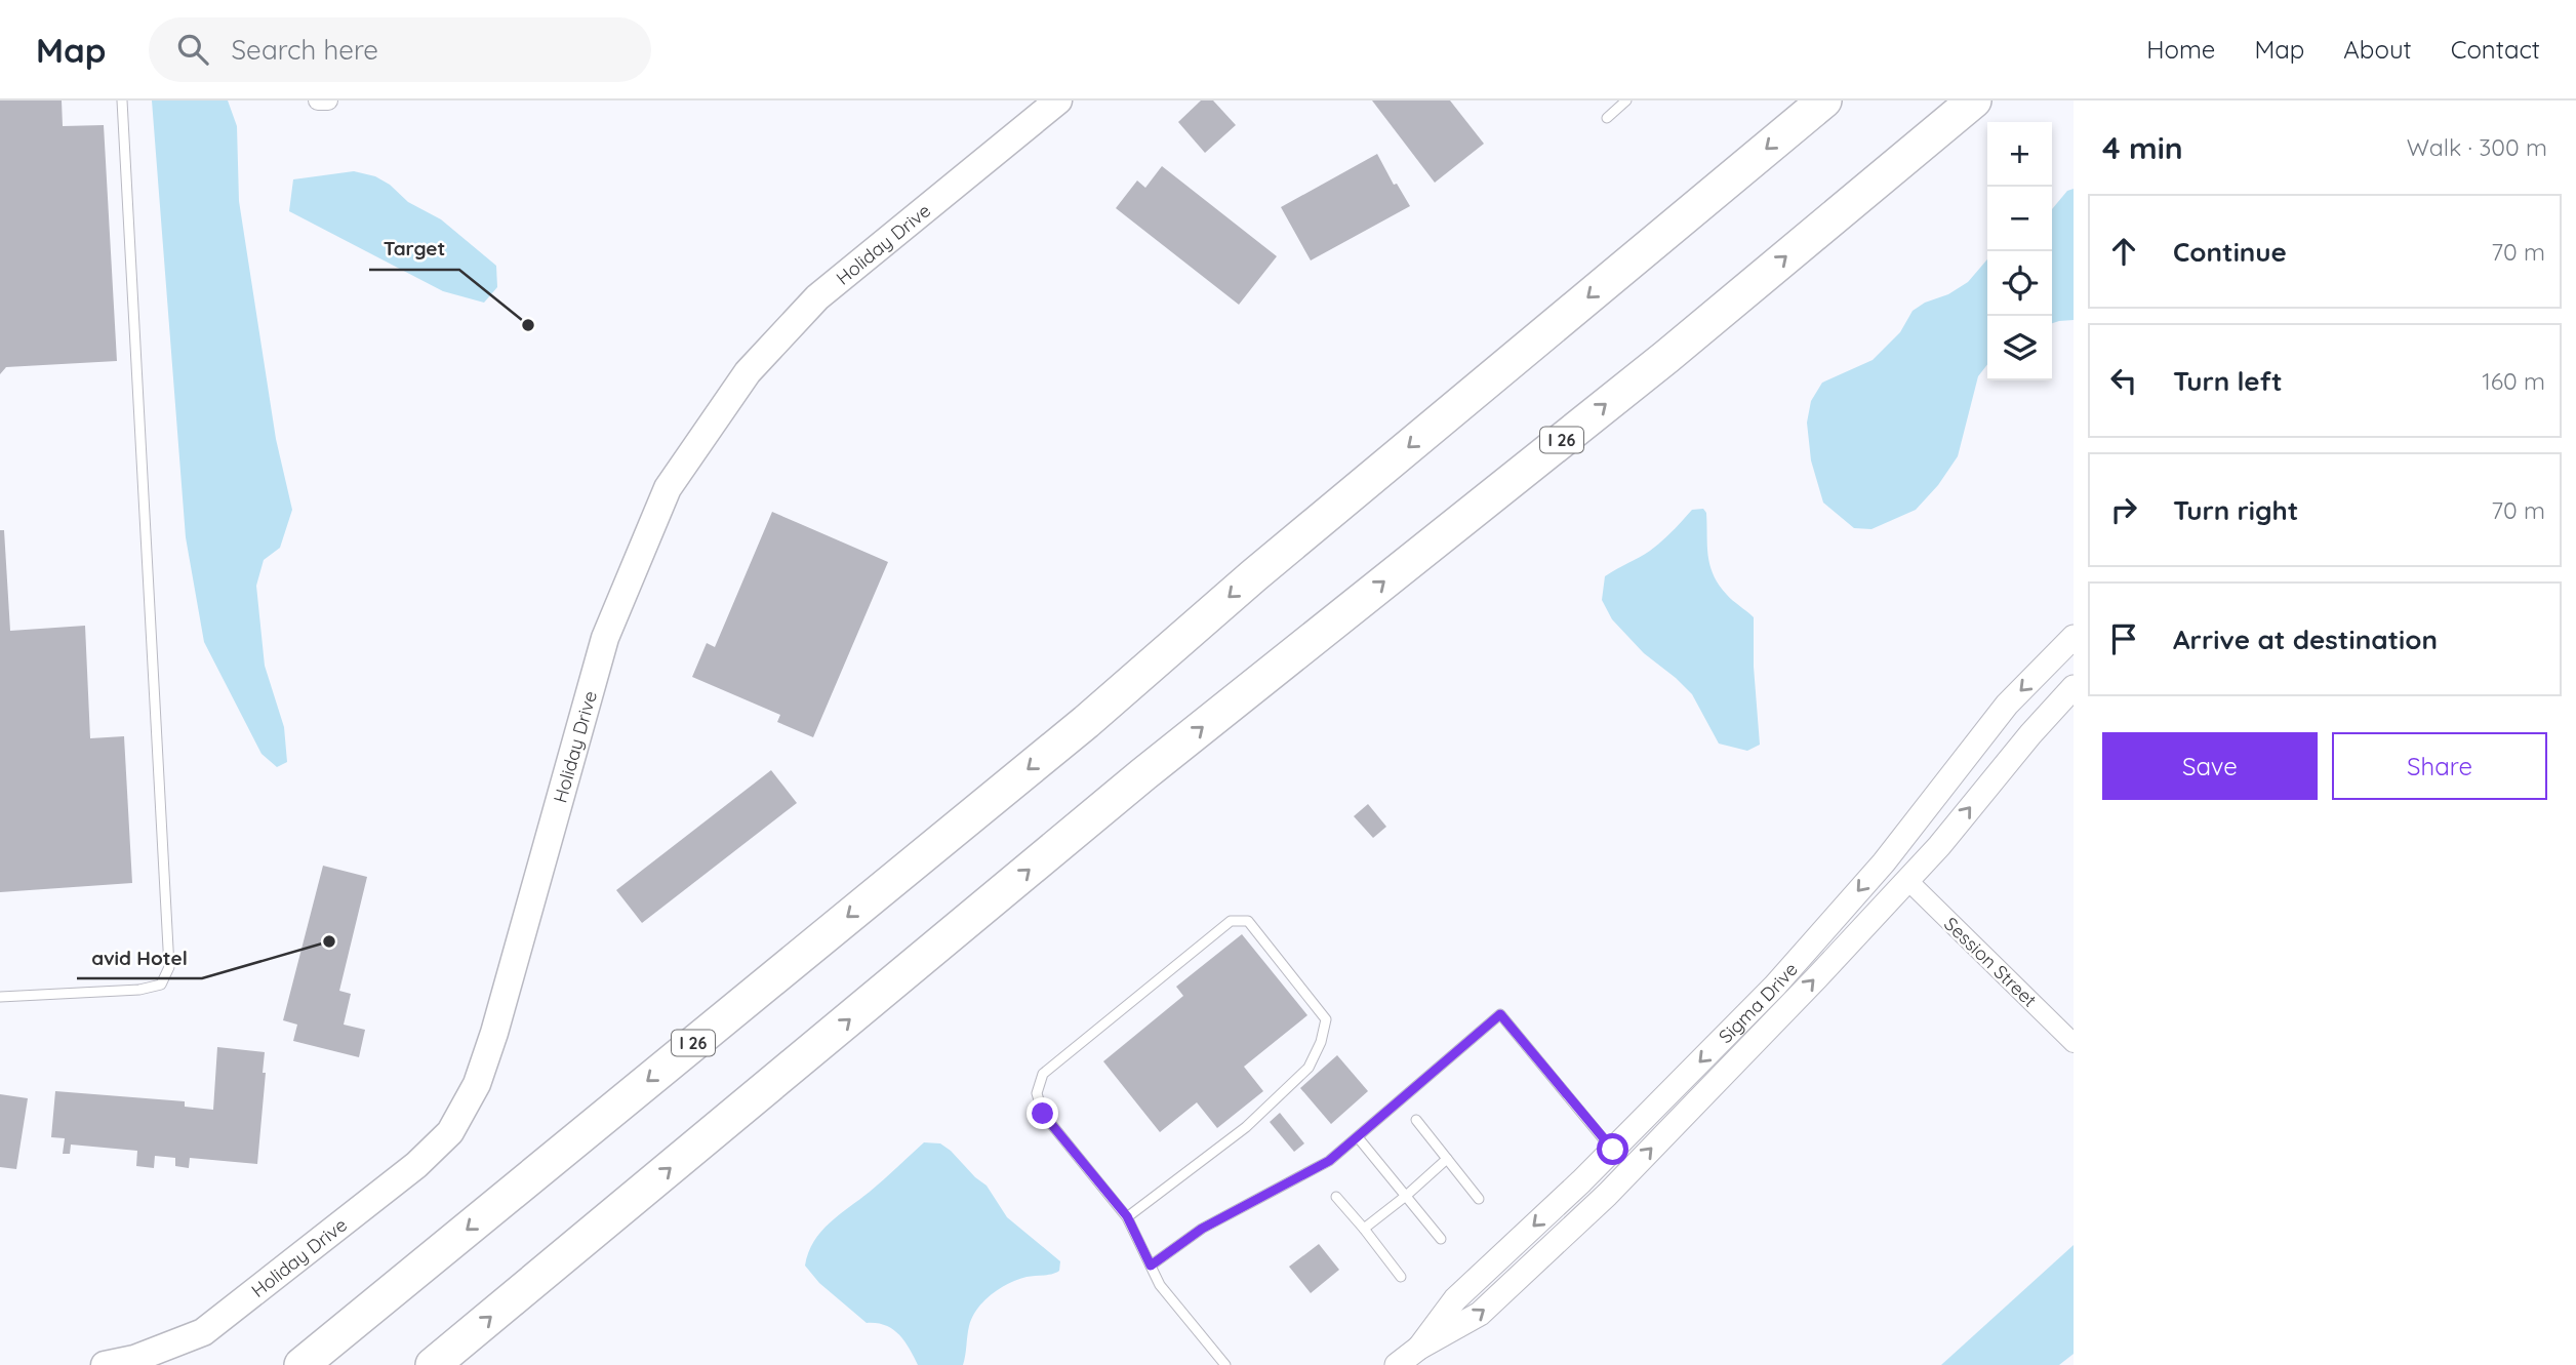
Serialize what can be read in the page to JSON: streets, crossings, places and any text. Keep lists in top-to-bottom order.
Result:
{
  "streets": {
    "highway": ["I 26"],
    "main road": ["Holiday Drive"],
    "street": ["Session Street", "Sigma Drive"]
  },
  "crossings": [
    ["Session Street", "Sigma Drive"]
  ],
  "places": ["Target", "avid Hotel"],
  "page": {
    "header": "Map",
    "search": "Search here",
    "nav": [
      "Home",
      "Map",
      "About",
      "Contact"
    ],
    "heading": ["4 min", "Walk · 300 m"],
    "map_buttons": ["+", "−"],
    "list": [
      ["Continue", "70 m"],
      ["Turn left", "160 m"],
      ["Turn right", "70 m"],
      "Arrive at destination"
    ],
    "buttons": ["Save", "Share"]
  }
}
